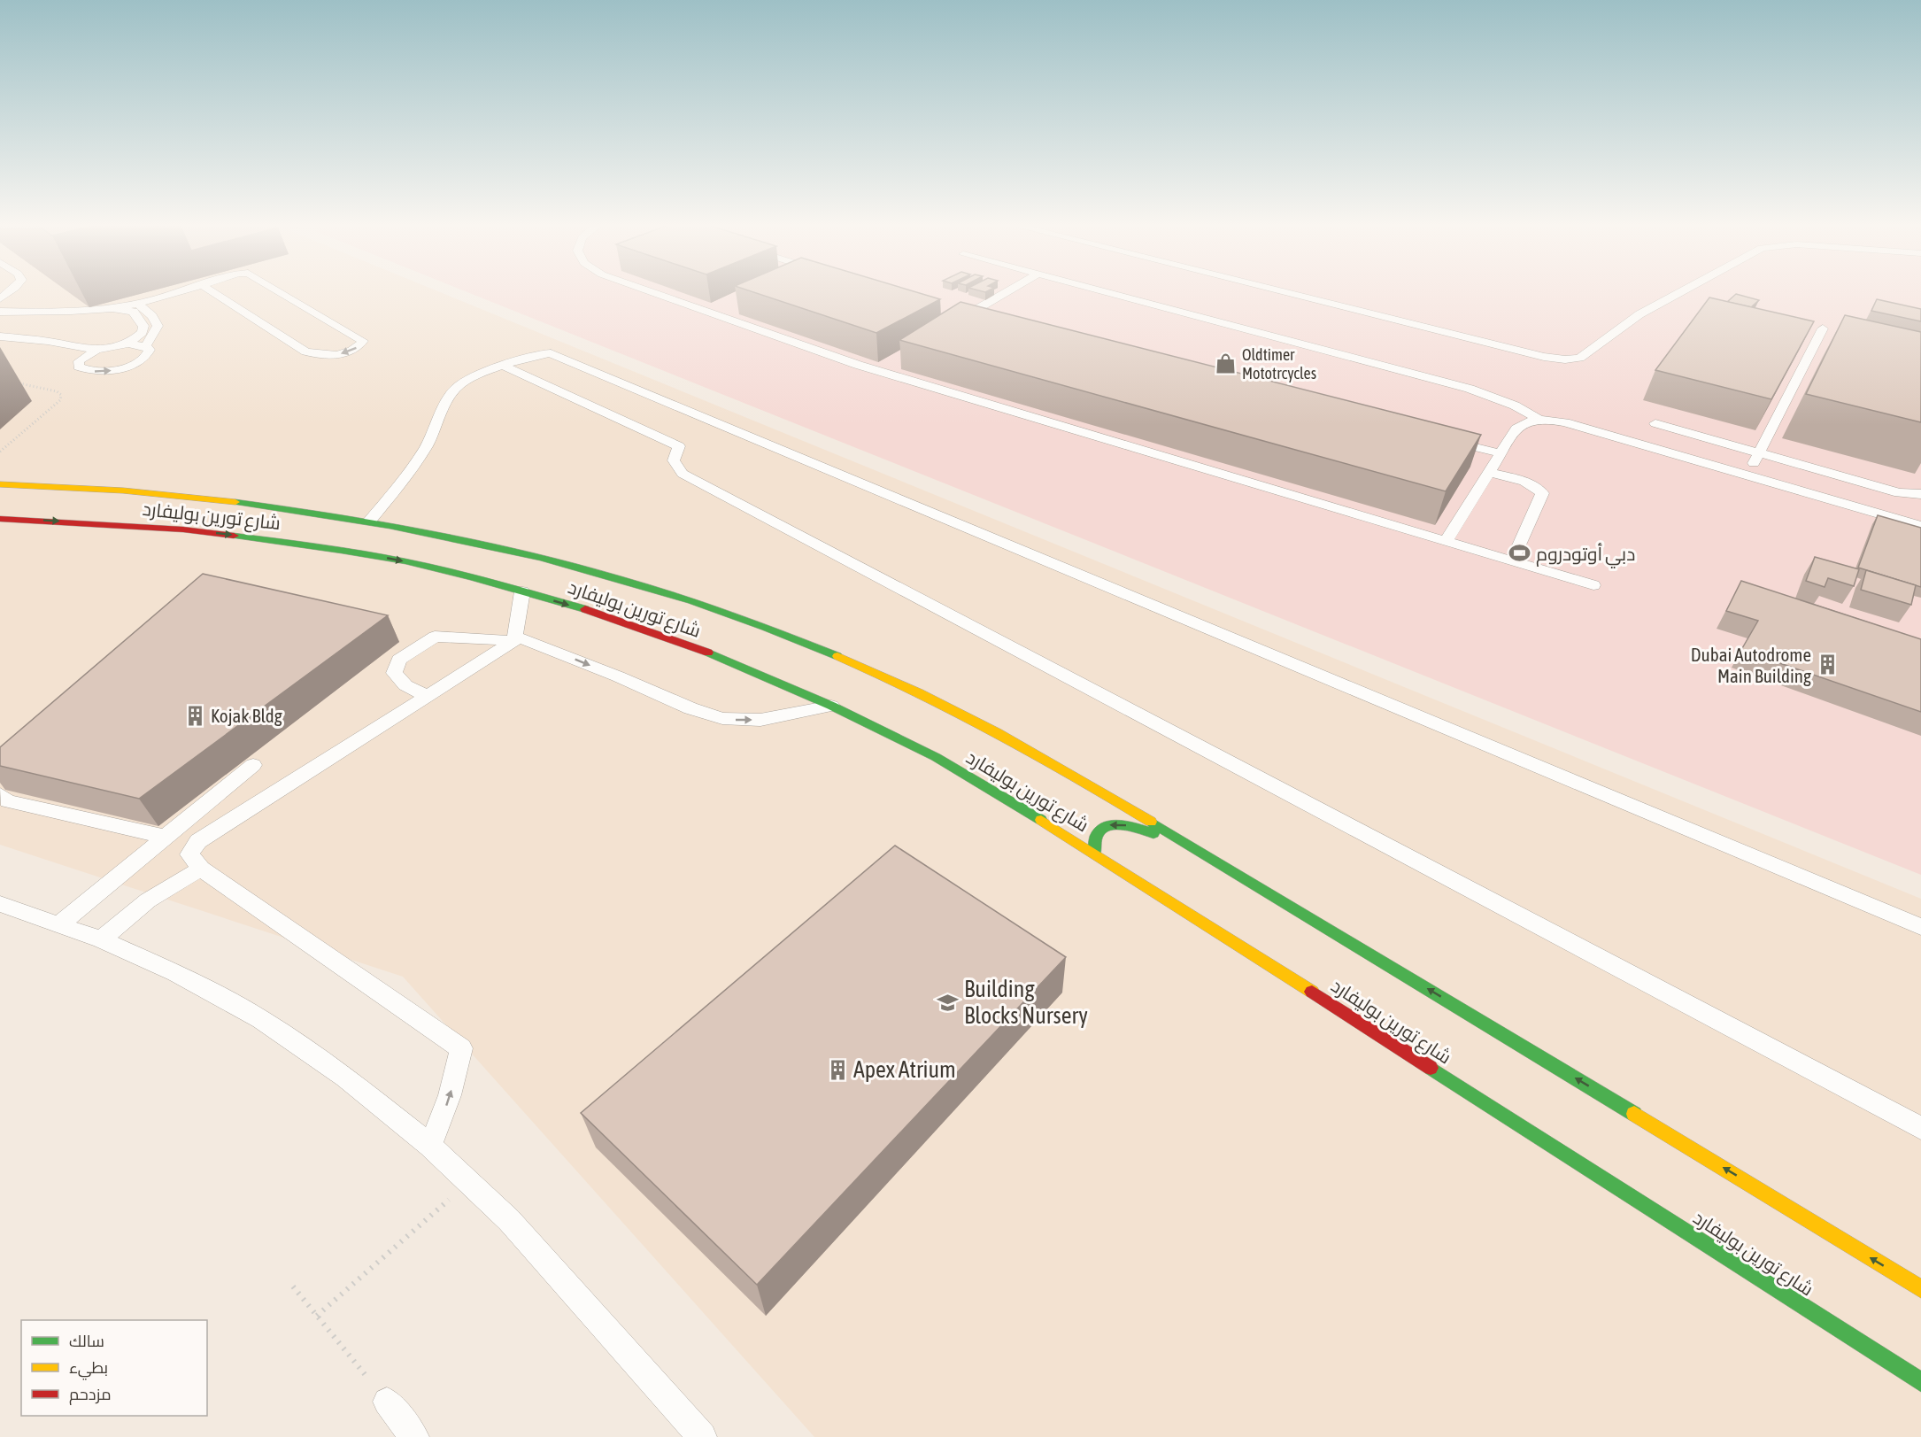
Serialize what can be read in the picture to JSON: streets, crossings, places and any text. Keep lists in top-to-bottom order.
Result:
{
  "streets": {
    "main road": ["شارع تورين بوليفارد"]
  },
  "places": {
    "shop": ["Oldtimer Mototrcycles"],
    "sports": ["دبي أوتودروم"],
    "building": ["Dubai Autodrome Main Building", "Kojak Bldg", "Apex Atrium"],
    "school or university": ["Building Blocks Nursery"]
  },
  "legend": ["سالك", "بطيء", "مزدحم"]
}
